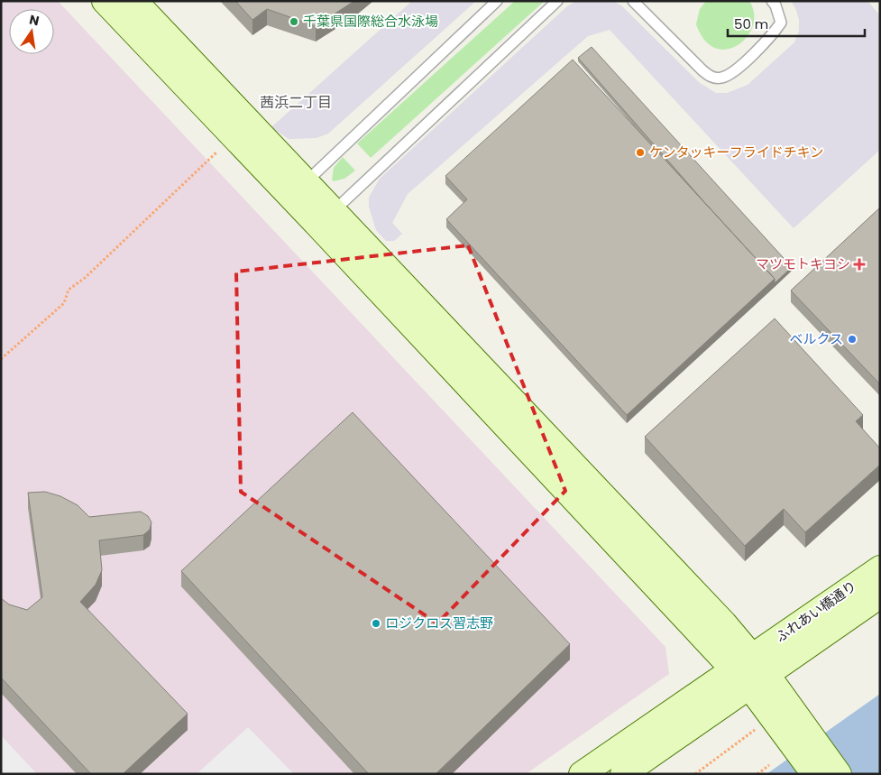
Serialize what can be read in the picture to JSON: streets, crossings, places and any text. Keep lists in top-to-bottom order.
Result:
{
  "streets": {
    "street": ["ふれあい橋通り"]
  },
  "districts": ["茜浜二丁目"],
  "places": {
    "other": [
      "千葉県国際総合水泳場",
      "ケンタッキーフライドチキン",
      "ベルクス",
      "ロジクロス習志野"
    ],
    "health": ["マツモトキヨシ"]
  },
  "scale_bar": "50 m",
  "north": "top"
}
